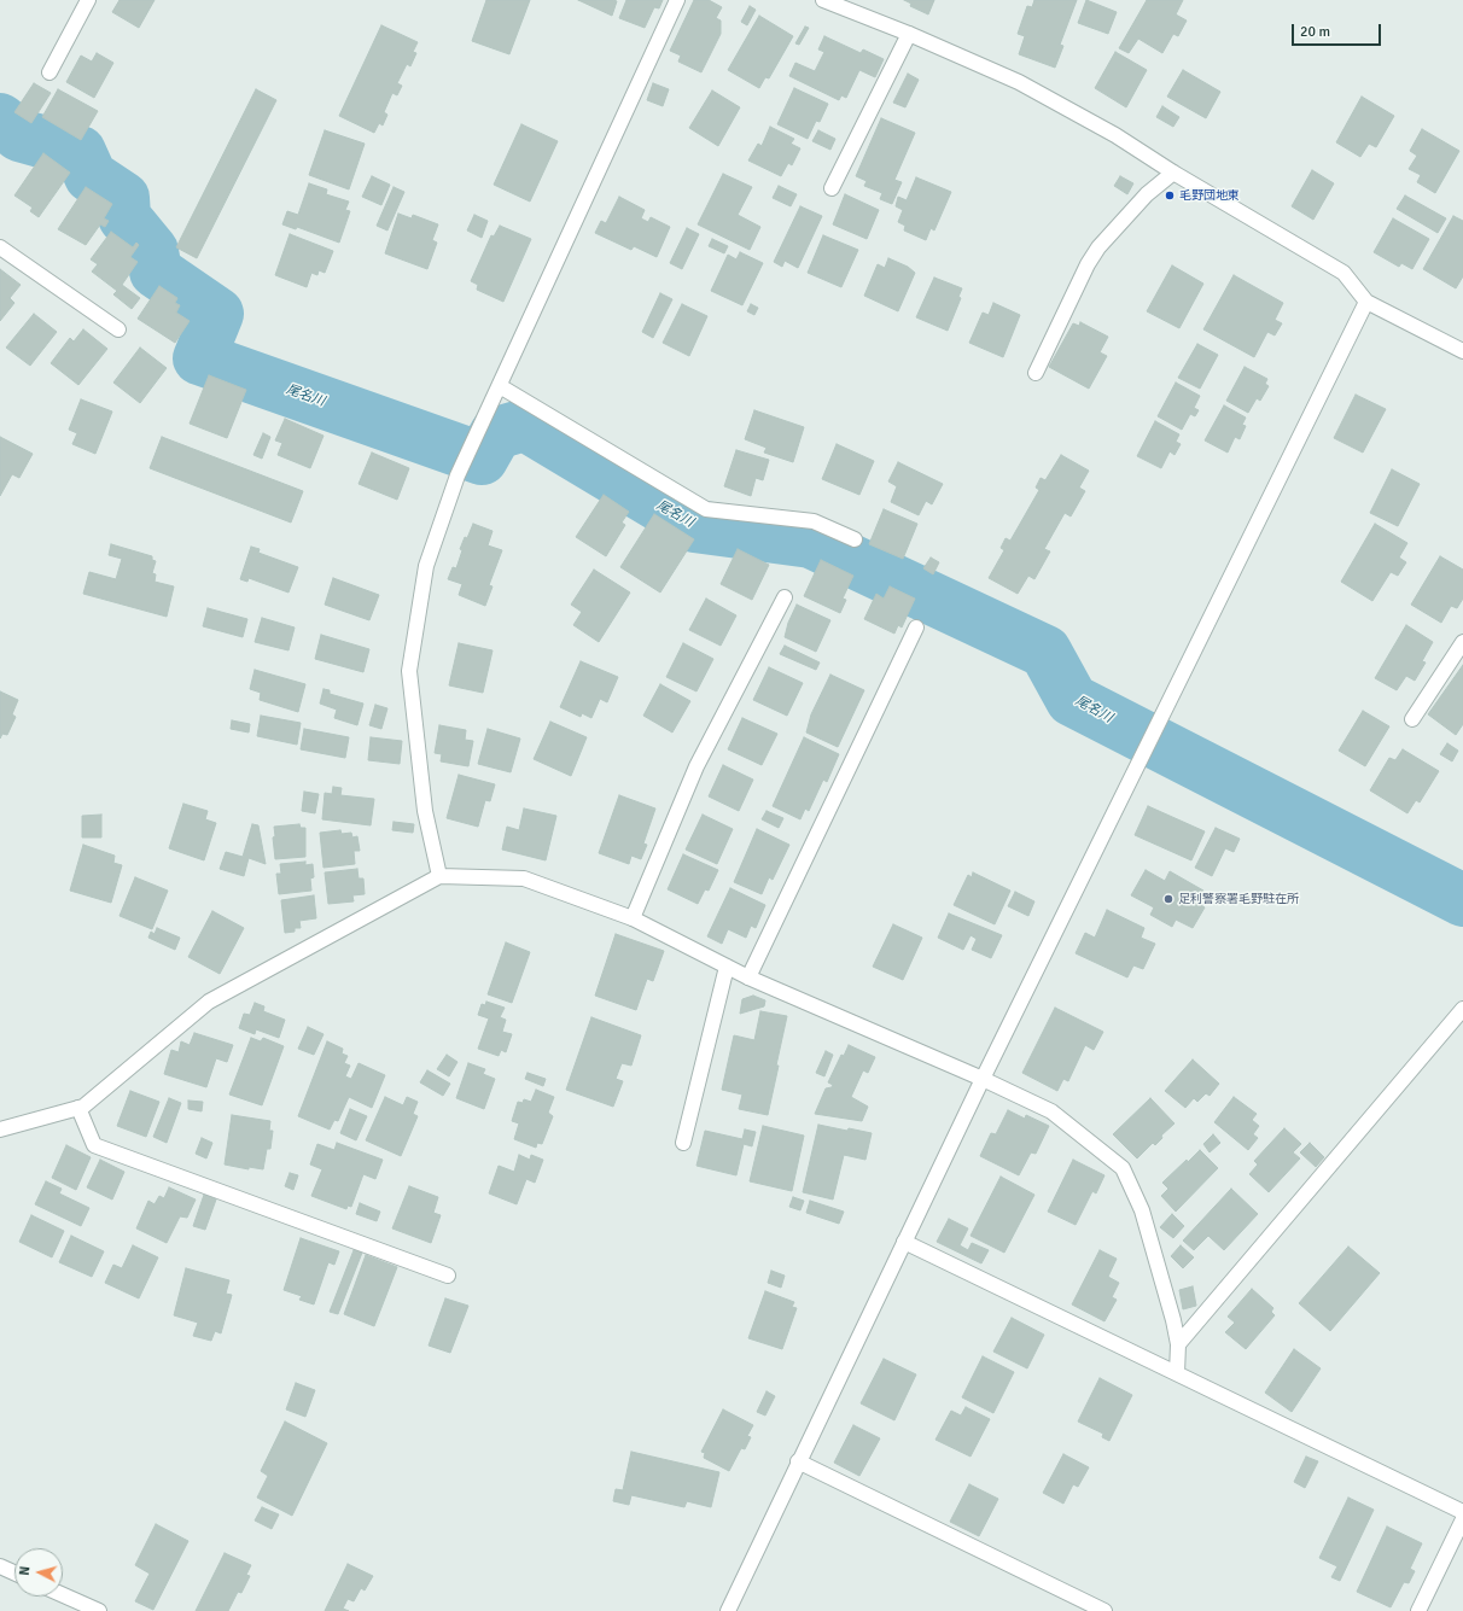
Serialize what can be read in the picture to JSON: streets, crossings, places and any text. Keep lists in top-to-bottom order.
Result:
{
  "water": ["尾名川"],
  "places": ["毛野団地東", "足利警察署毛野駐在所"],
  "scale_bar": "20 m",
  "north": "left"
}
